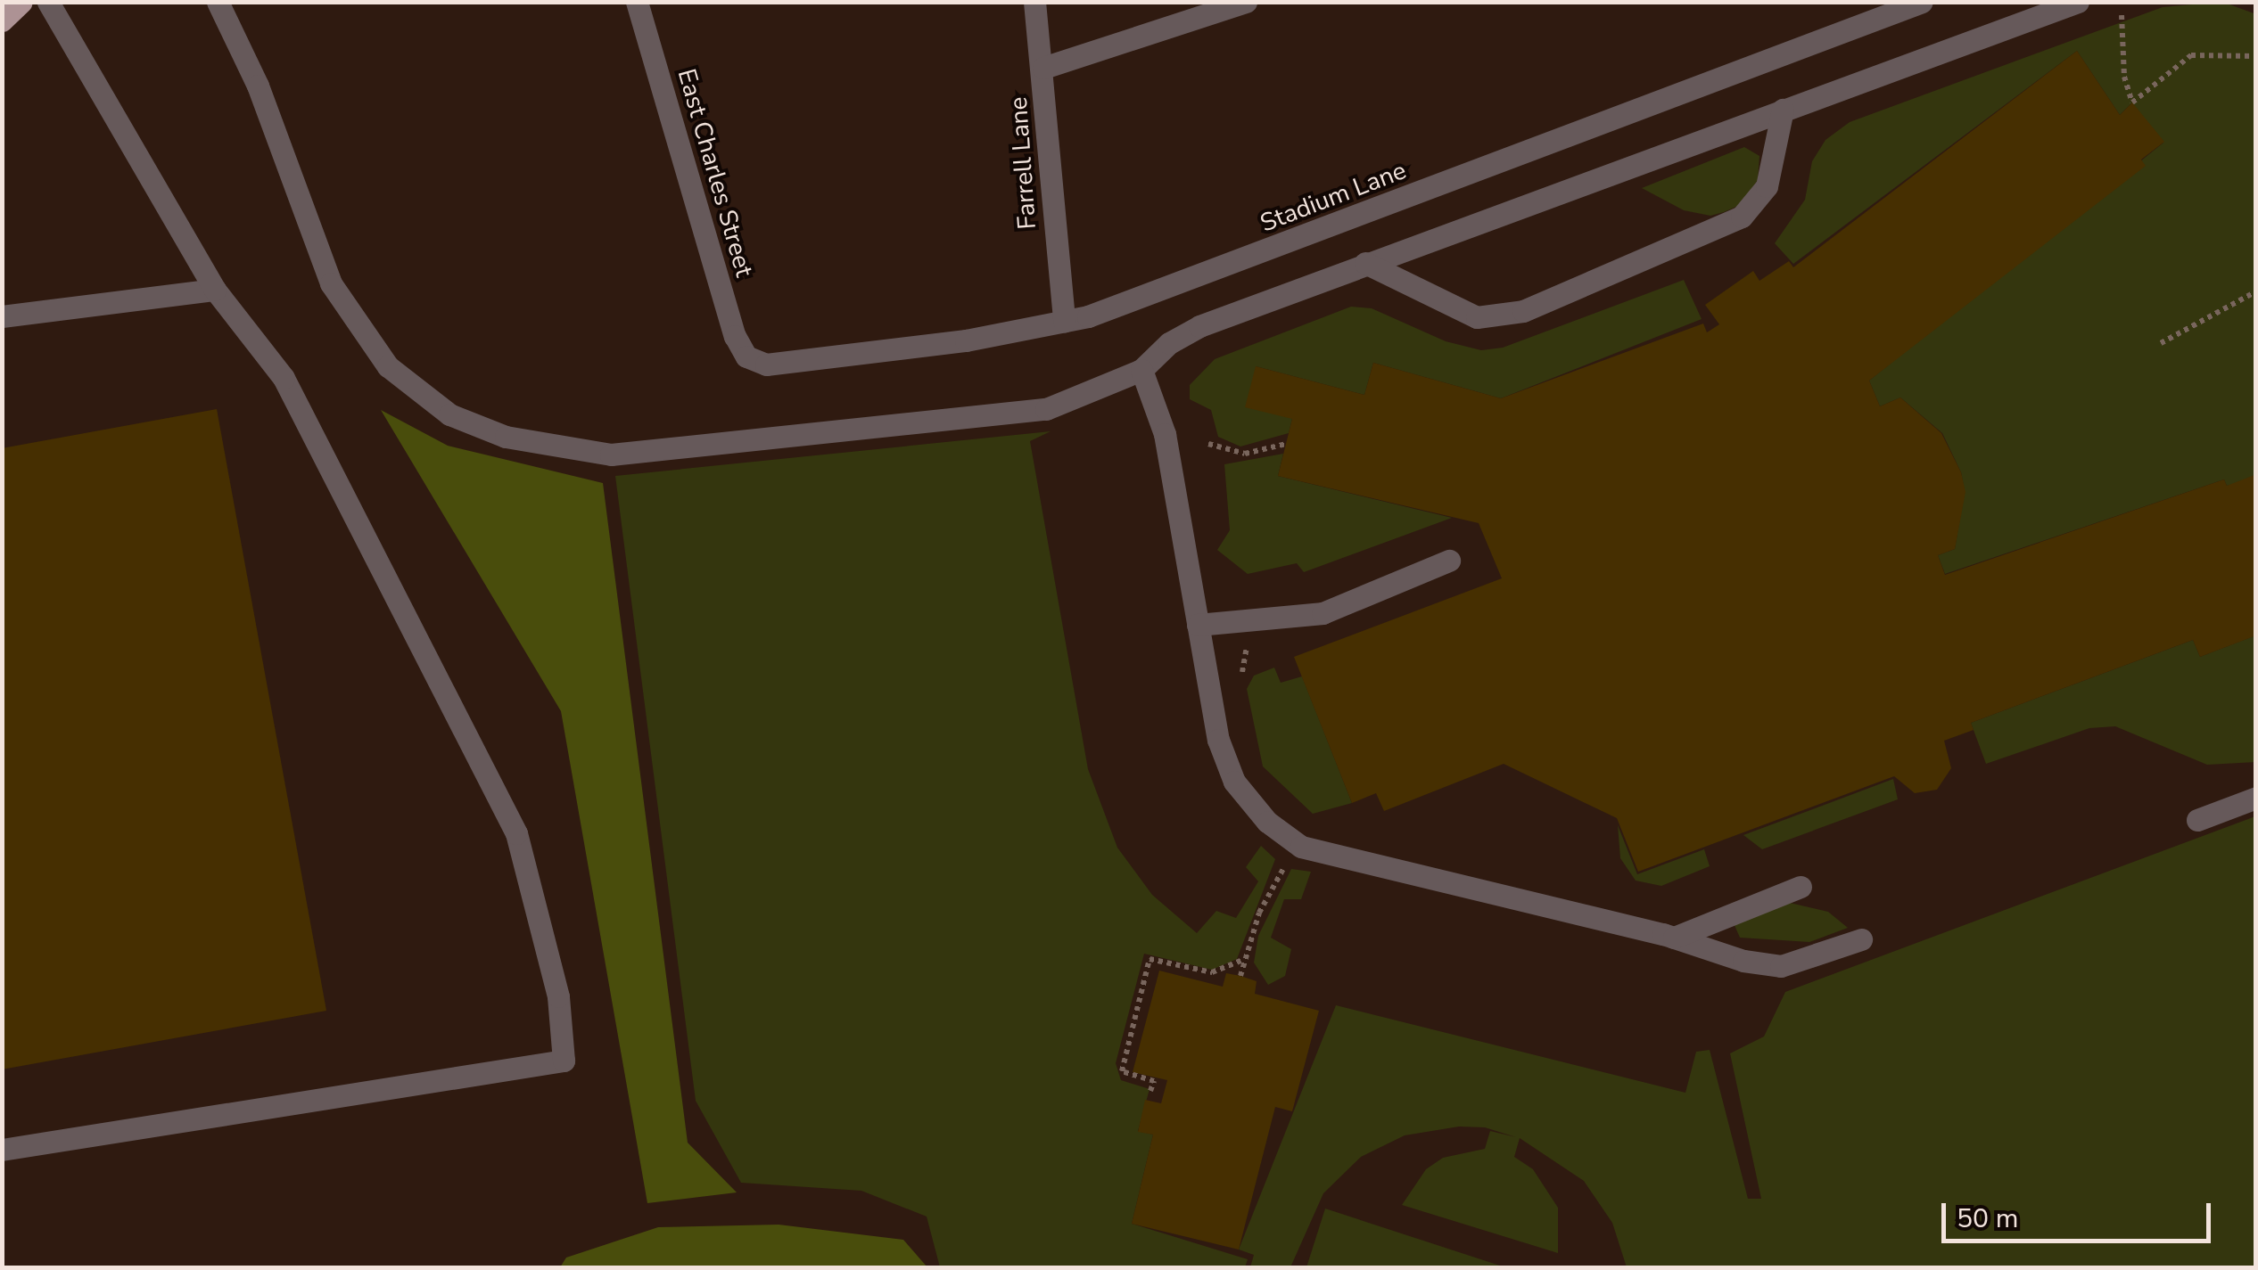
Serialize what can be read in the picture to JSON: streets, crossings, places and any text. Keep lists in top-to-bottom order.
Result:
{
  "streets": {
    "street": ["Farrell Lane", "East Charles Street", "Stadium Lane"]
  },
  "crossings": [
    ["Farrell Lane", "Stadium Lane"],
    ["East Charles Street", "Stadium Lane"]
  ],
  "scale_bar": "50 m"
}
